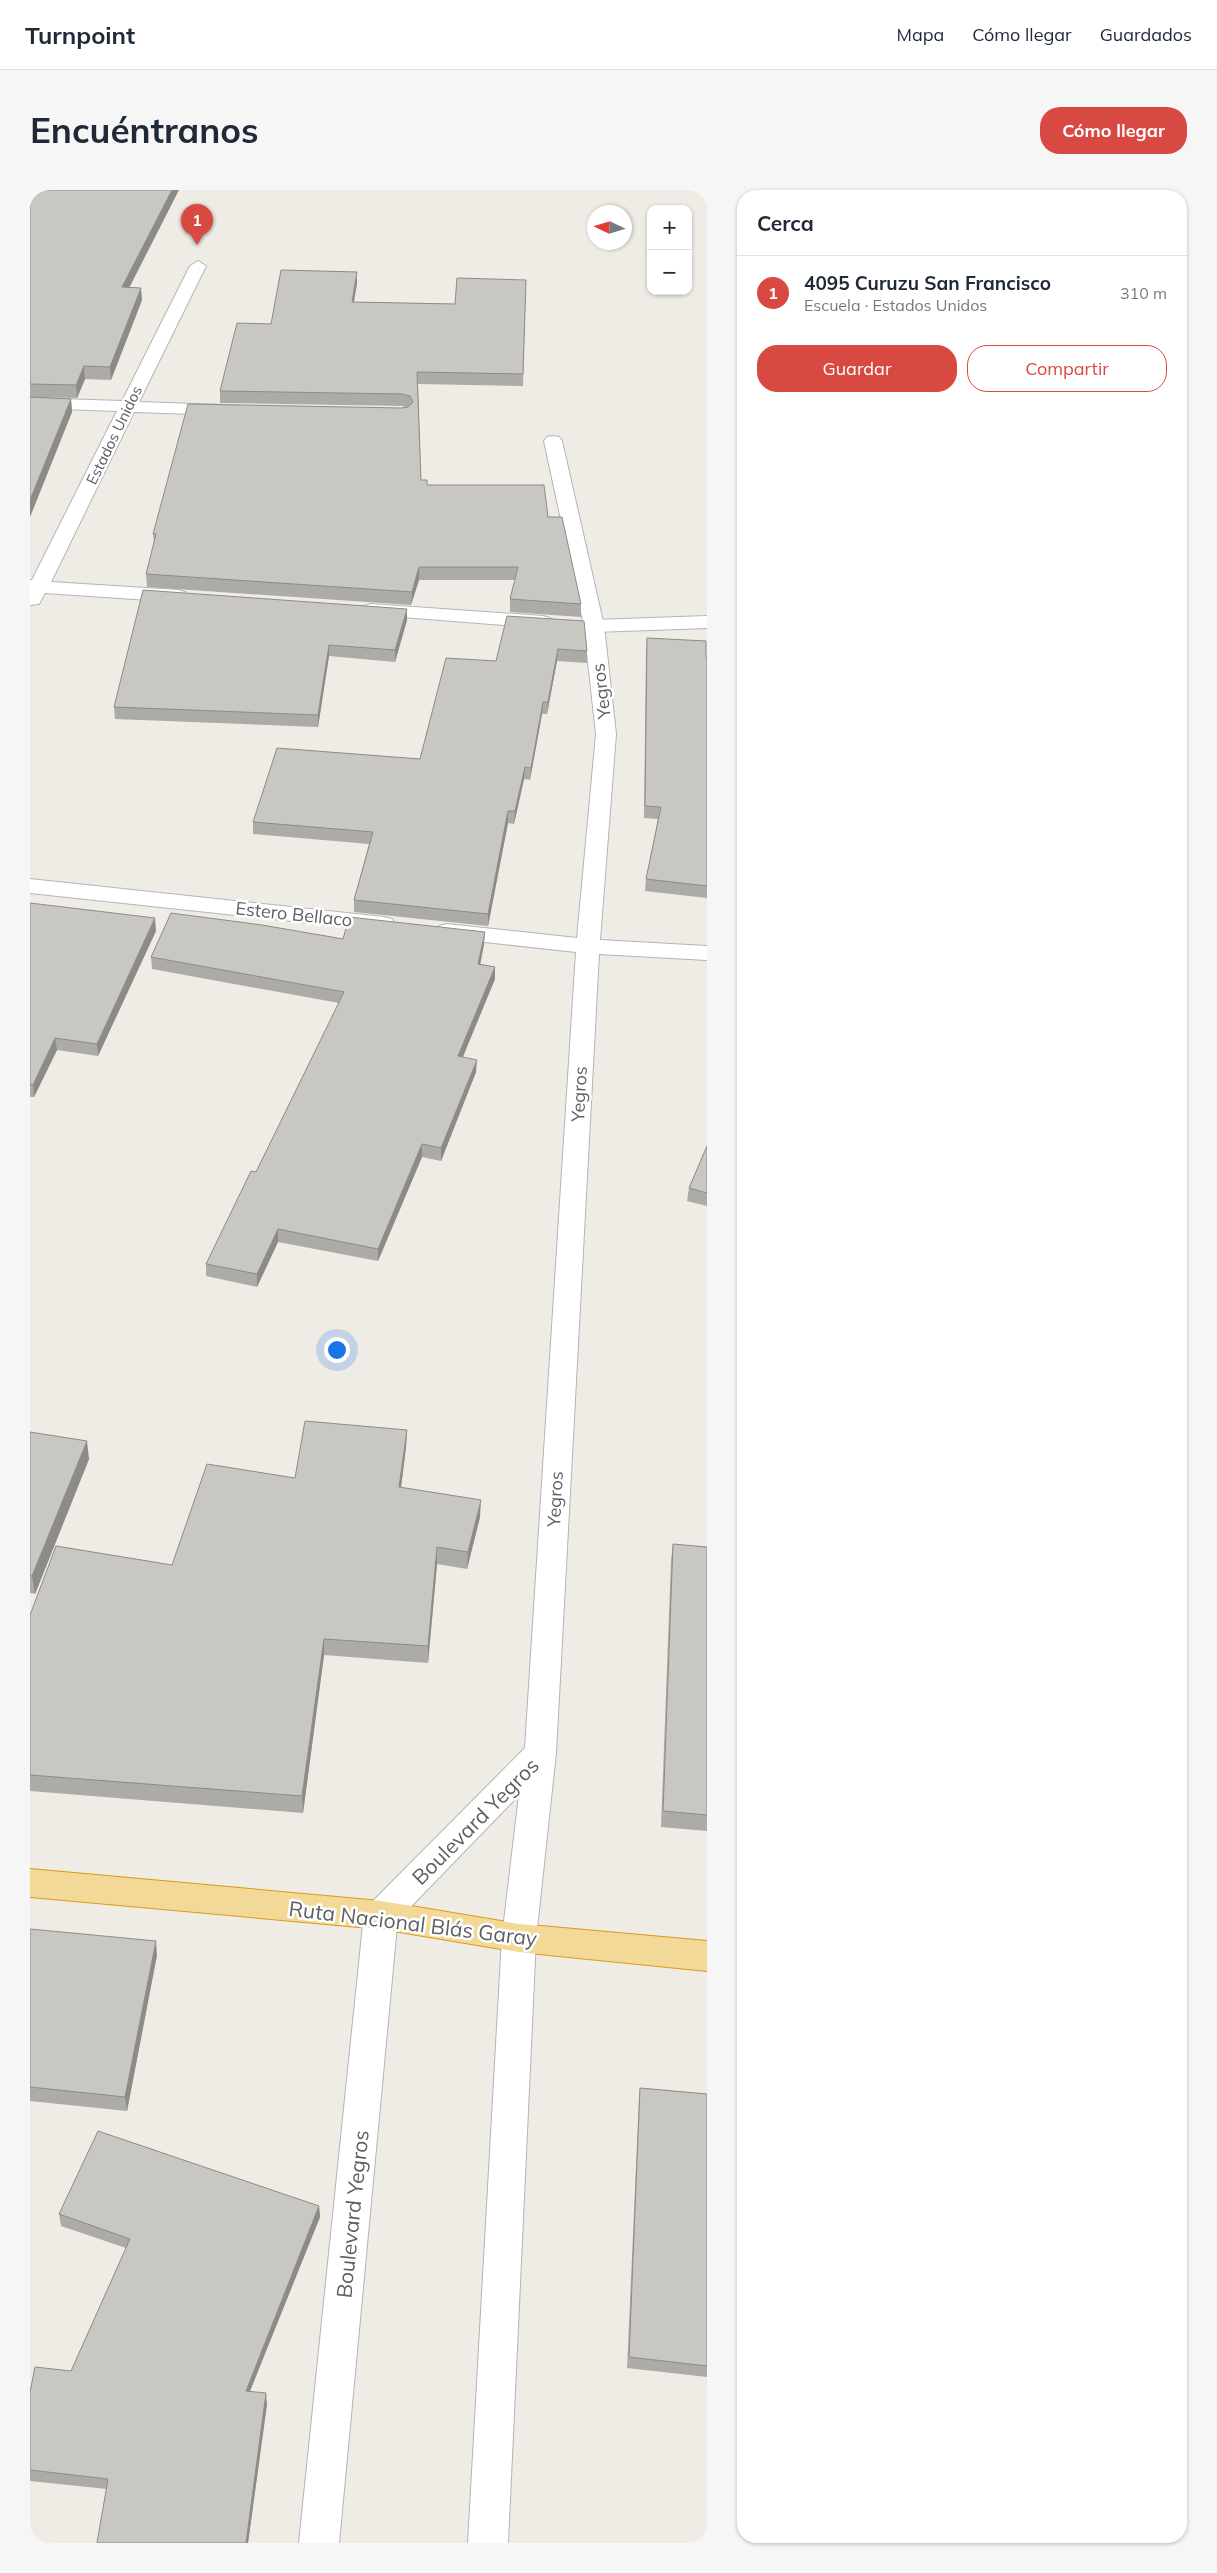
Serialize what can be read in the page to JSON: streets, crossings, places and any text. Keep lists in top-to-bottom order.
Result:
{
  "streets": {
    "highway": ["Ruta Nacional Blás Garay"],
    "street": [
      "Estados Unidos",
      "Yegros",
      "Estero Bellaco",
      "Boulevard Yegros"
    ]
  },
  "crossings": [
    ["Yegros", "Estero Bellaco"],
    ["Yegros", "Boulevard Yegros"],
    ["Boulevard Yegros", "Ruta Nacional Blás Garay"]
  ],
  "north": "left",
  "page": {
    "header": "Turnpoint",
    "nav": ["Mapa", "Cómo llegar", "Guardados"],
    "buttons": [
      "Cómo llegar",
      ["Guardar", "Compartir"]
    ],
    "title": "Encuéntranos",
    "heading": "Cerca",
    "pins": "1",
    "map_buttons": ["+", "−"],
    "list": [
      {
        "mark": "1",
        "name": "4095 Curuzu San Francisco",
        "note": "Escuela · Estados Unidos",
        "value": "310 m"
      }
    ]
  }
}
